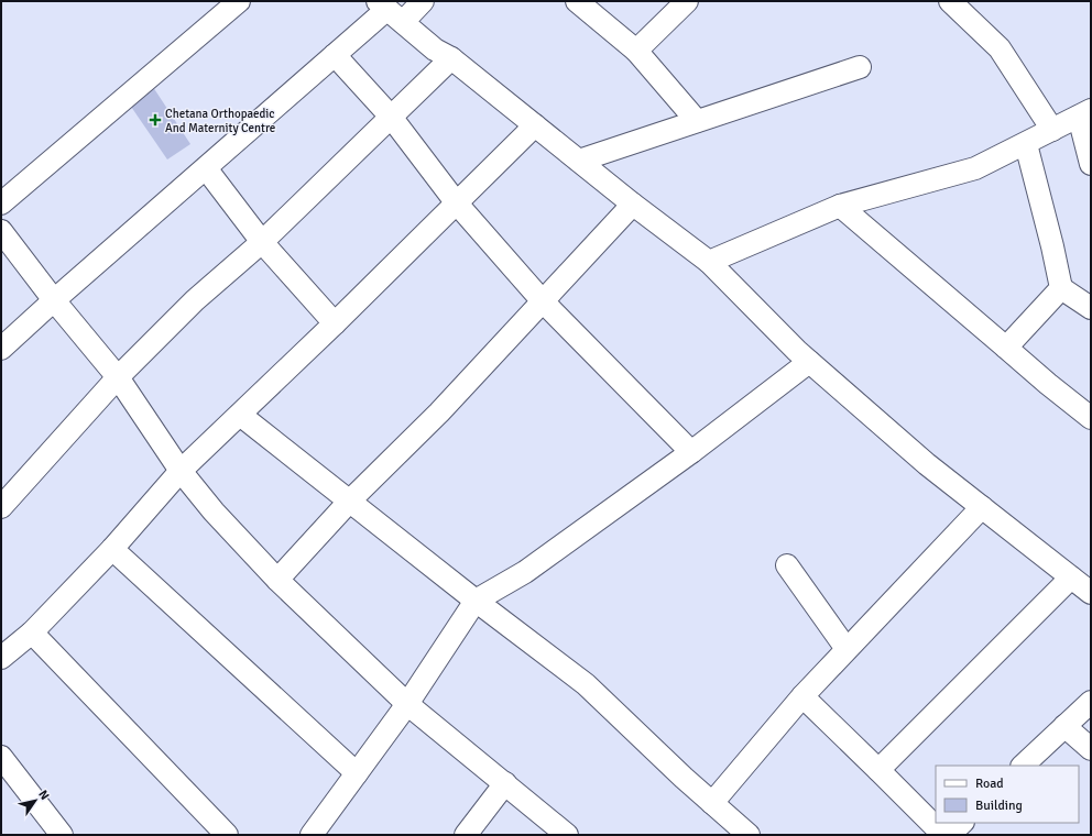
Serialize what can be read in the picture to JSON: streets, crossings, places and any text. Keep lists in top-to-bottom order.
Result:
{
  "places": {
    "health": ["Chetana Orthopaedic And Maternity Centre"]
  },
  "legend": ["Road", "Building"],
  "north": "top right"
}
